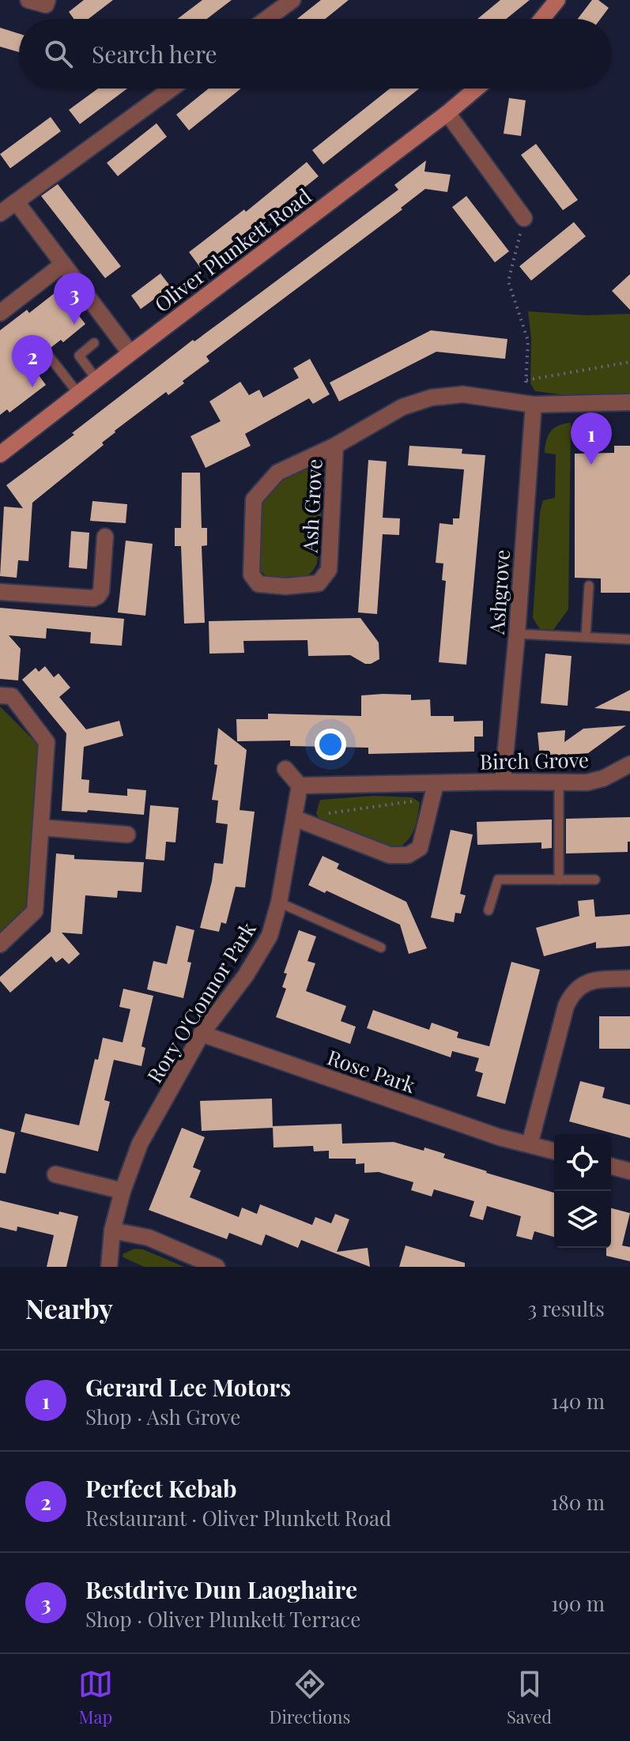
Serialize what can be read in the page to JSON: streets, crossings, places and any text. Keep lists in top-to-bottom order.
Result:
{
  "streets": {
    "street": [
      "Oliver Plunkett Road",
      "Ash Grove",
      "Ashgrove",
      "Birch Grove",
      "Rory O'Connor Park",
      "Rose Park"
    ]
  },
  "crossings": [
    ["Ash Grove", "Ashgrove"],
    ["Ashgrove", "Birch Grove"],
    ["Rory O'Connor Park", "Rose Park"]
  ],
  "page": {
    "search": "Search here",
    "pins": ["3", "2", "1"],
    "heading": ["Nearby", "3 results"],
    "list": [
      {
        "mark": "1",
        "name": "Gerard Lee Motors",
        "note": "Shop · Ash Grove",
        "value": "140 m"
      },
      {
        "mark": "2",
        "name": "Perfect Kebab",
        "note": "Restaurant · Oliver Plunkett Road",
        "value": "180 m"
      },
      {
        "mark": "3",
        "name": "Bestdrive Dun Laoghaire",
        "note": "Shop · Oliver Plunkett Terrace",
        "value": "190 m"
      }
    ],
    "nav": ["Map", "Directions", "Saved"]
  }
}
